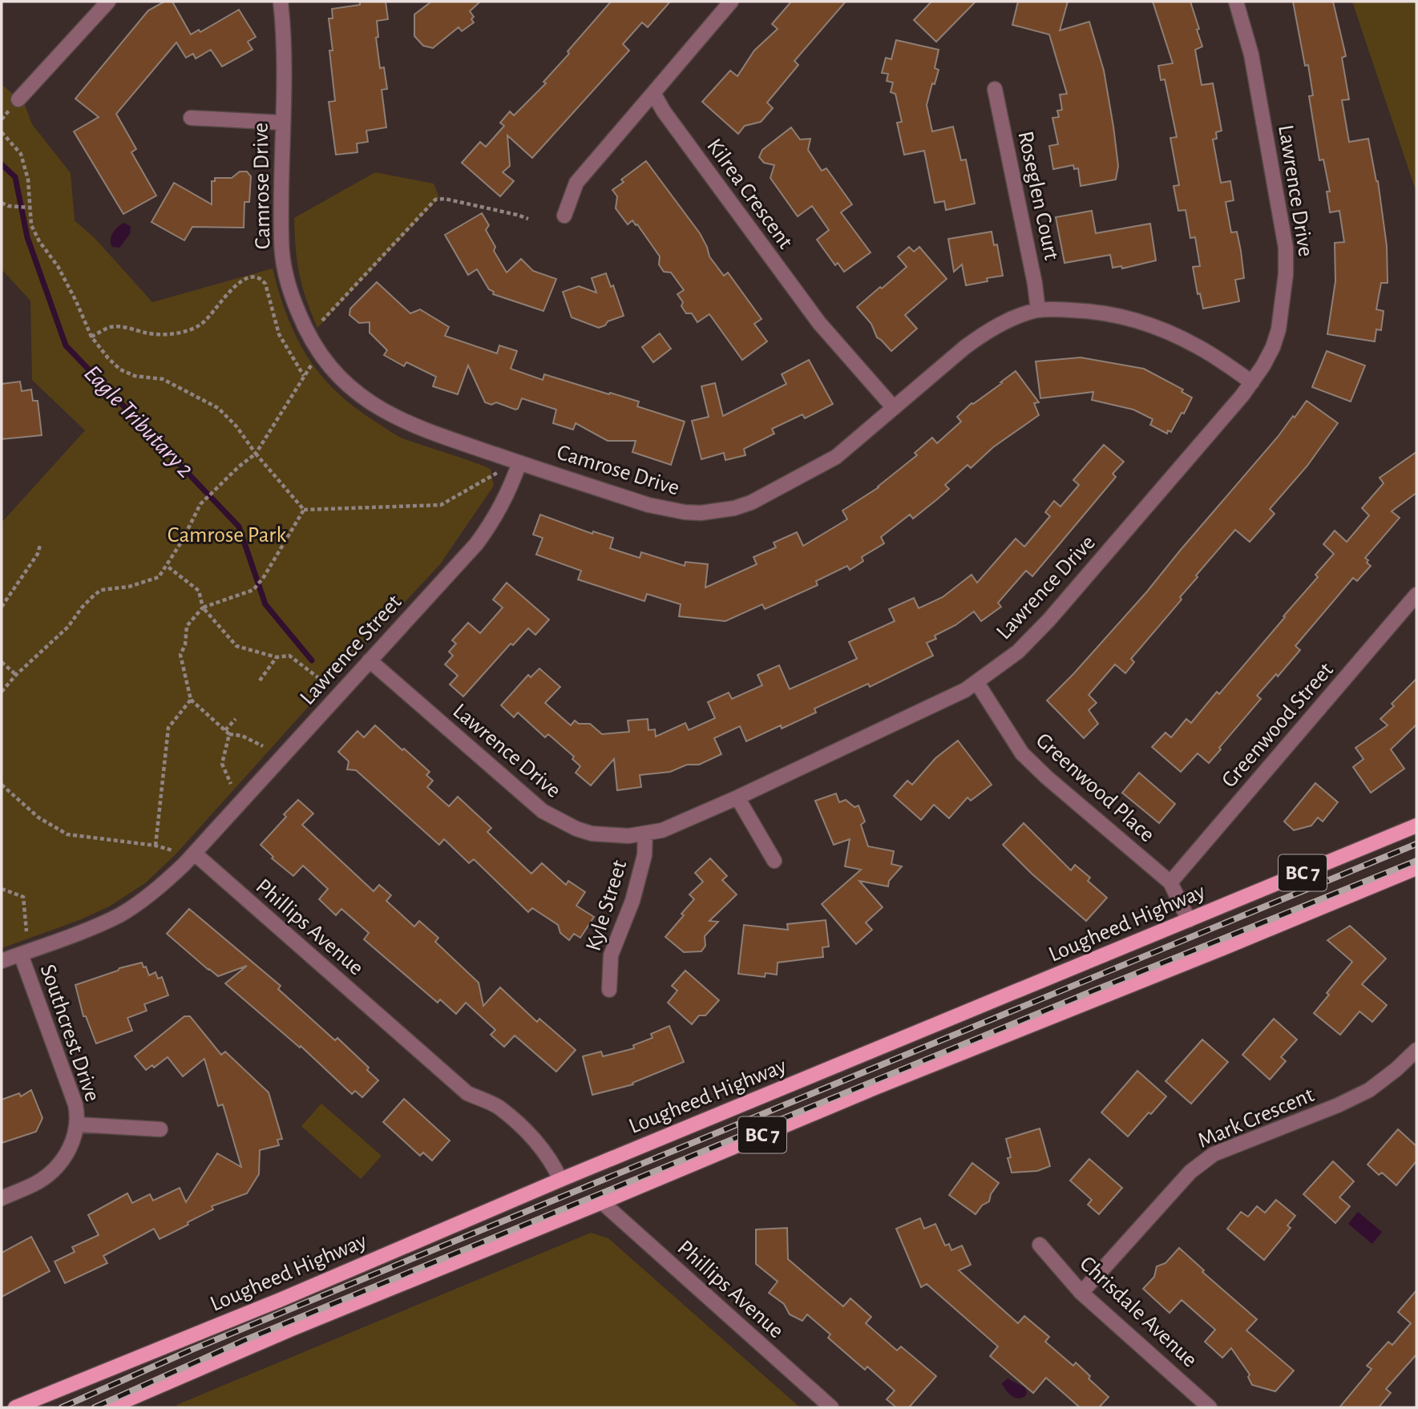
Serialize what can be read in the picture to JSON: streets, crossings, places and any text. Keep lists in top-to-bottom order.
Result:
{
  "streets": {
    "main road": ["BC 7", "Lougheed Highway"],
    "street": [
      "Camrose Drive",
      "Lawrence Drive",
      "Kilrea Crescent",
      "Roseglen Court",
      "Lawrence Street",
      "Greenwood Street",
      "Greenwood Place",
      "Kyle Street",
      "Phillips Avenue",
      "Southcrest Drive",
      "Mark Crescent",
      "Chrisdale Avenue"
    ]
  },
  "crossings": [
    ["Camrose Drive", "Lawrence Drive"],
    ["Camrose Drive", "Kilrea Crescent"],
    ["Camrose Drive", "Roseglen Court"],
    ["Camrose Drive", "Lawrence Street"],
    ["Lawrence Drive", "Lawrence Street"],
    ["Lawrence Drive", "Greenwood Place"],
    ["Lawrence Drive", "Kyle Street"],
    ["Lawrence Street", "Phillips Avenue"],
    ["Greenwood Street", "Greenwood Place"],
    ["Greenwood Place", "Lougheed Highway"],
    ["BC 7", "Phillips Avenue"],
    ["Lougheed Highway", "Phillips Avenue"],
    ["Mark Crescent", "Chrisdale Avenue"]
  ],
  "water": ["Eagle Tributary 2"],
  "parks": ["Camrose Park"]
}
